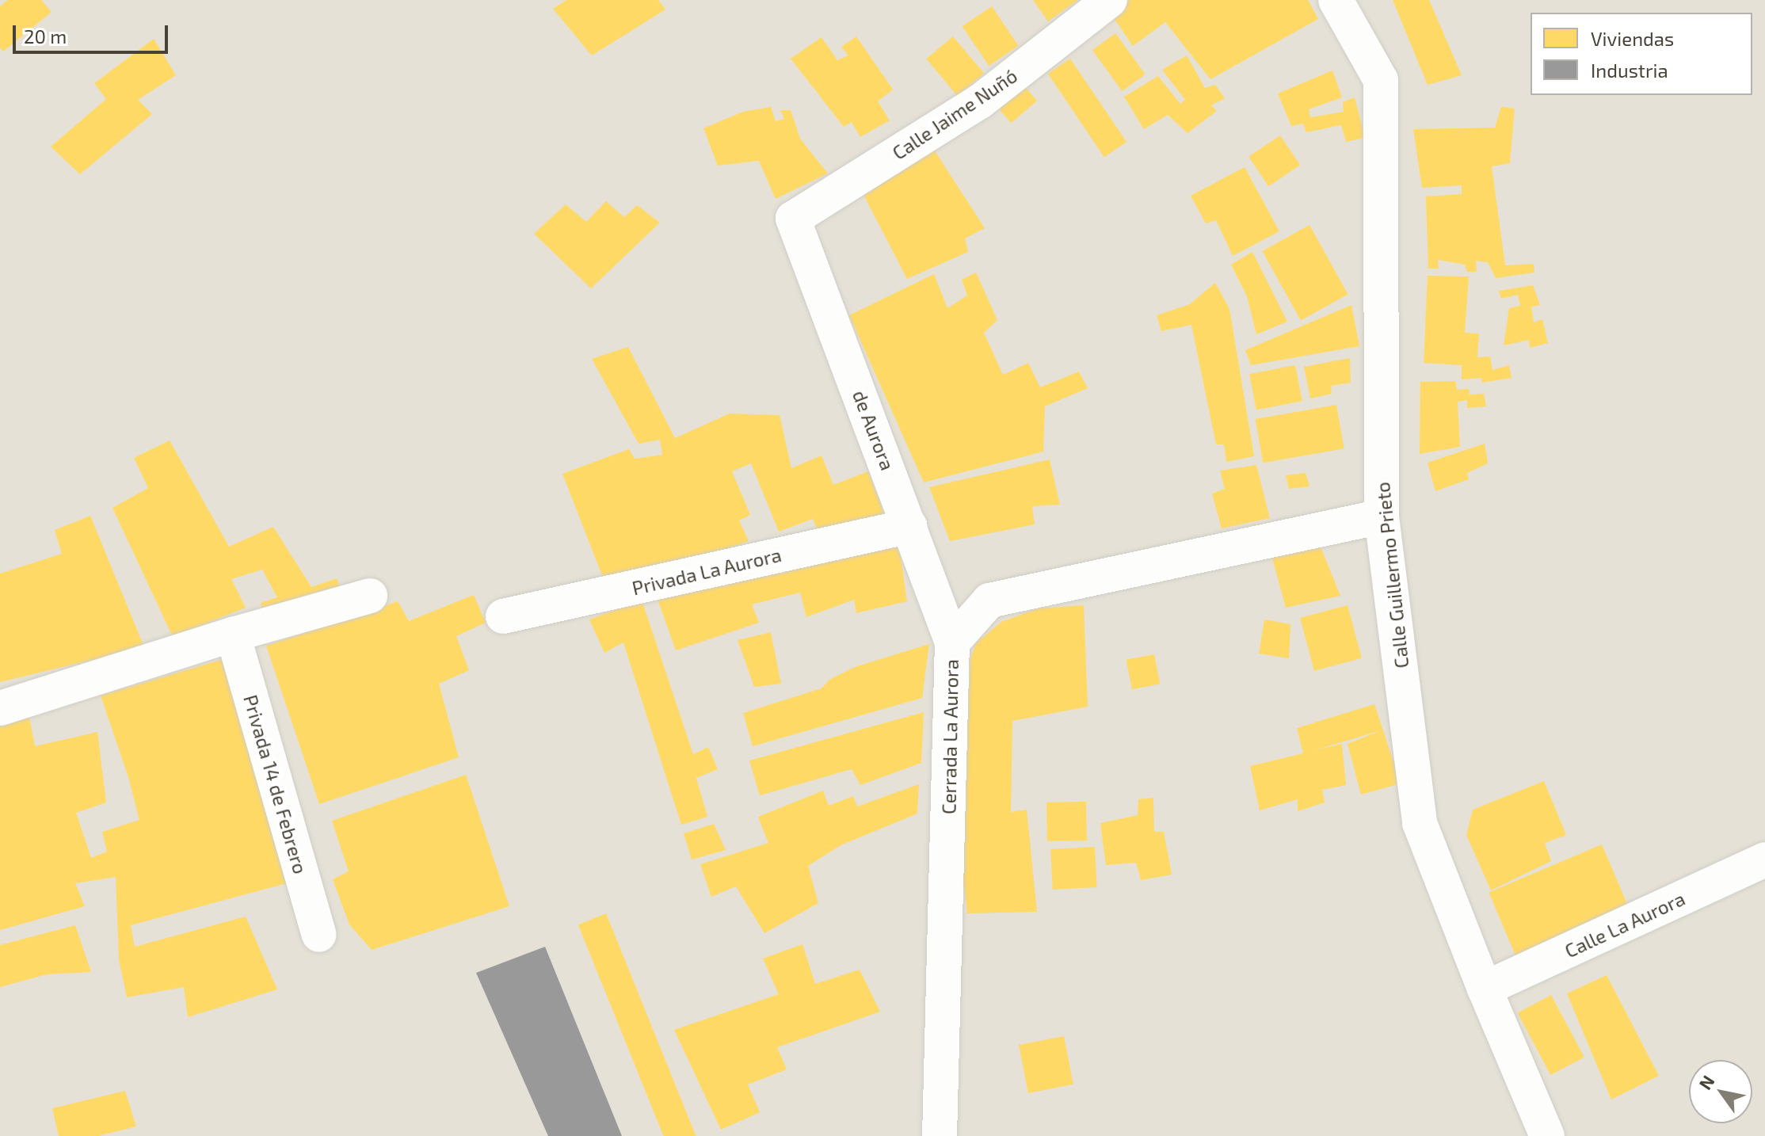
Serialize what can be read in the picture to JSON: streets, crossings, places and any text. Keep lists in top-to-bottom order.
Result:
{
  "streets": {
    "street": [
      "Calle Jaime Nuñó",
      "de Aurora",
      "Privada La Aurora",
      "Calle Guillermo Prieto",
      "Cerrada La Aurora",
      "Privada 14 de Febrero",
      "Calle La Aurora"
    ]
  },
  "crossings": [
    ["Calle Jaime Nuñó", "de Aurora"],
    ["de Aurora", "Privada La Aurora"],
    ["de Aurora", "Cerrada La Aurora"],
    ["Calle Guillermo Prieto", "Cerrada La Aurora"],
    ["Calle Guillermo Prieto", "Calle La Aurora"]
  ],
  "legend": ["Viviendas", "Industria"],
  "scale_bar": "20 m",
  "north": "top left"
}
